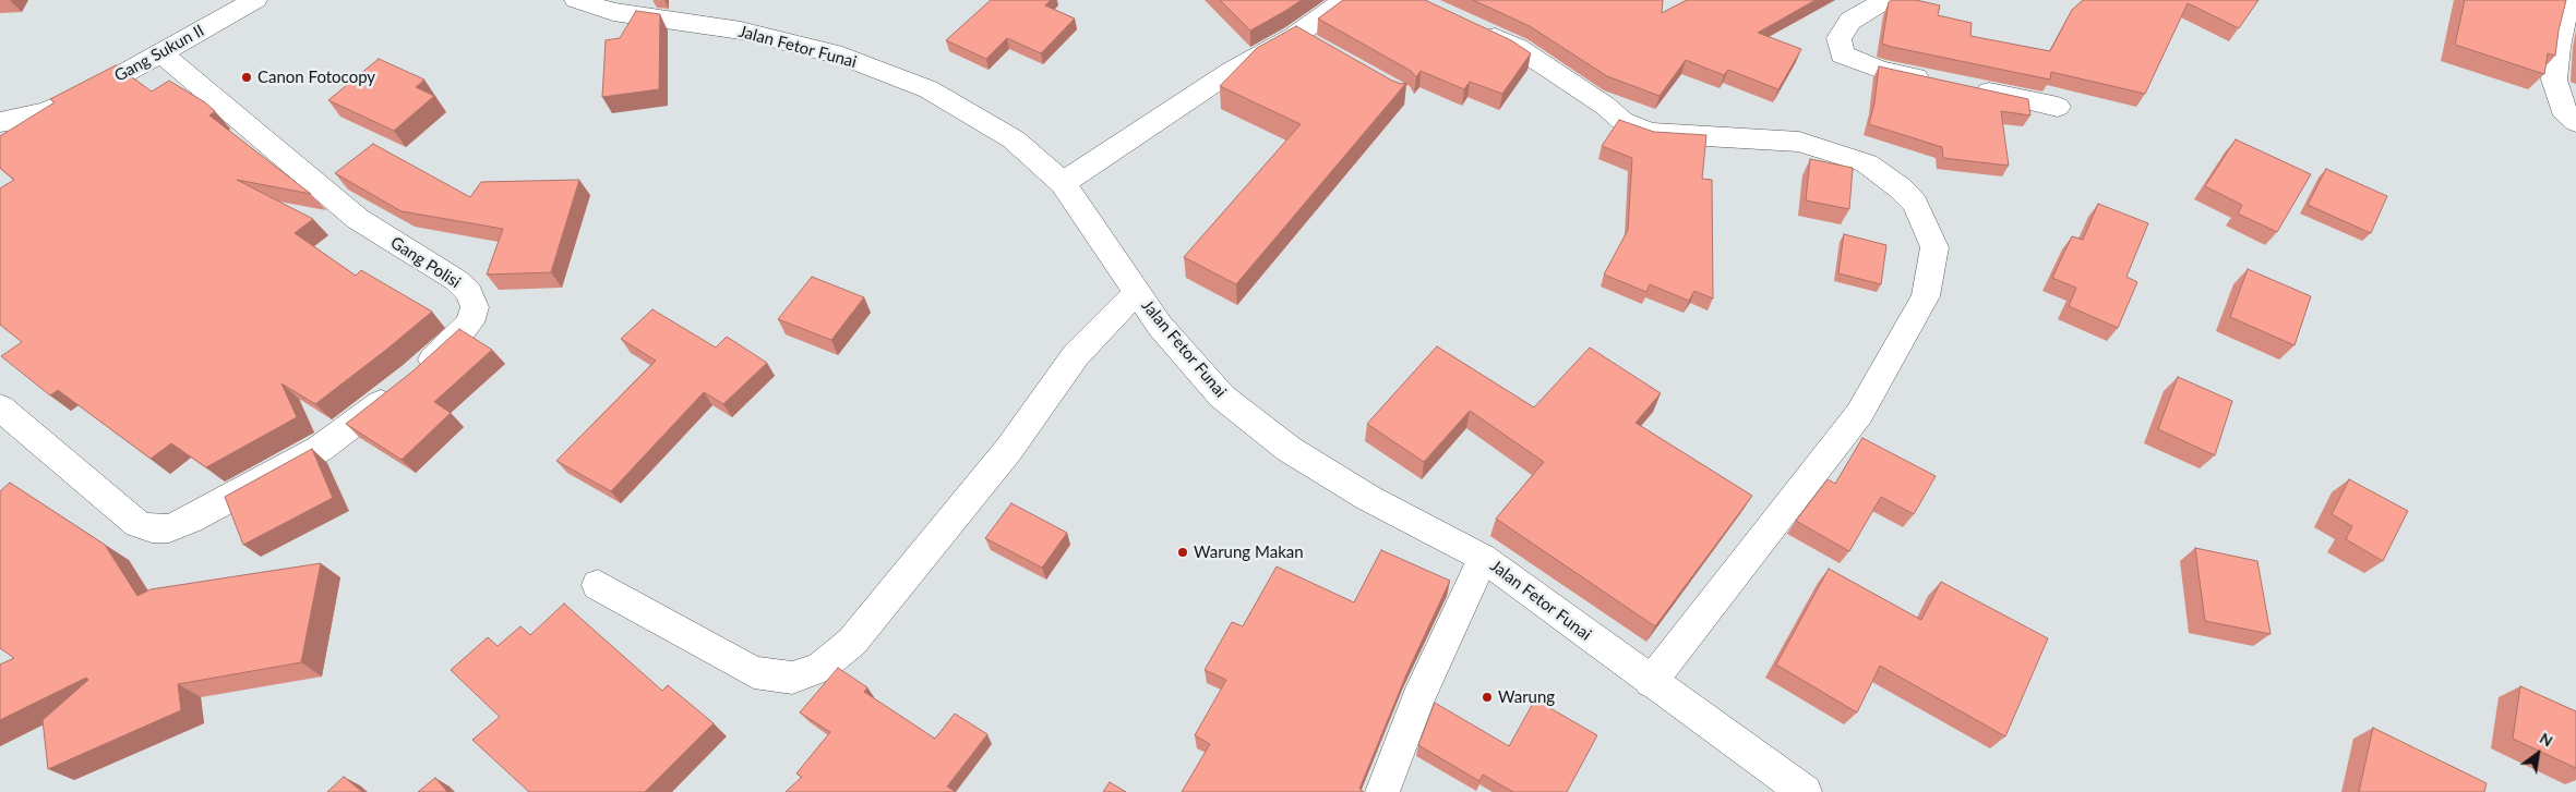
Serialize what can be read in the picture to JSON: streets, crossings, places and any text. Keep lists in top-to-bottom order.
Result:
{
  "streets": {
    "street": ["Jalan Fetor Funai", "Gang Sukun II", "Gang Polisi"]
  },
  "crossings": [
    ["Gang Sukun II", "Gang Polisi"]
  ],
  "places": ["Canon Fotocopy", "Warung Makan", "Warung"],
  "north": "top right"
}
